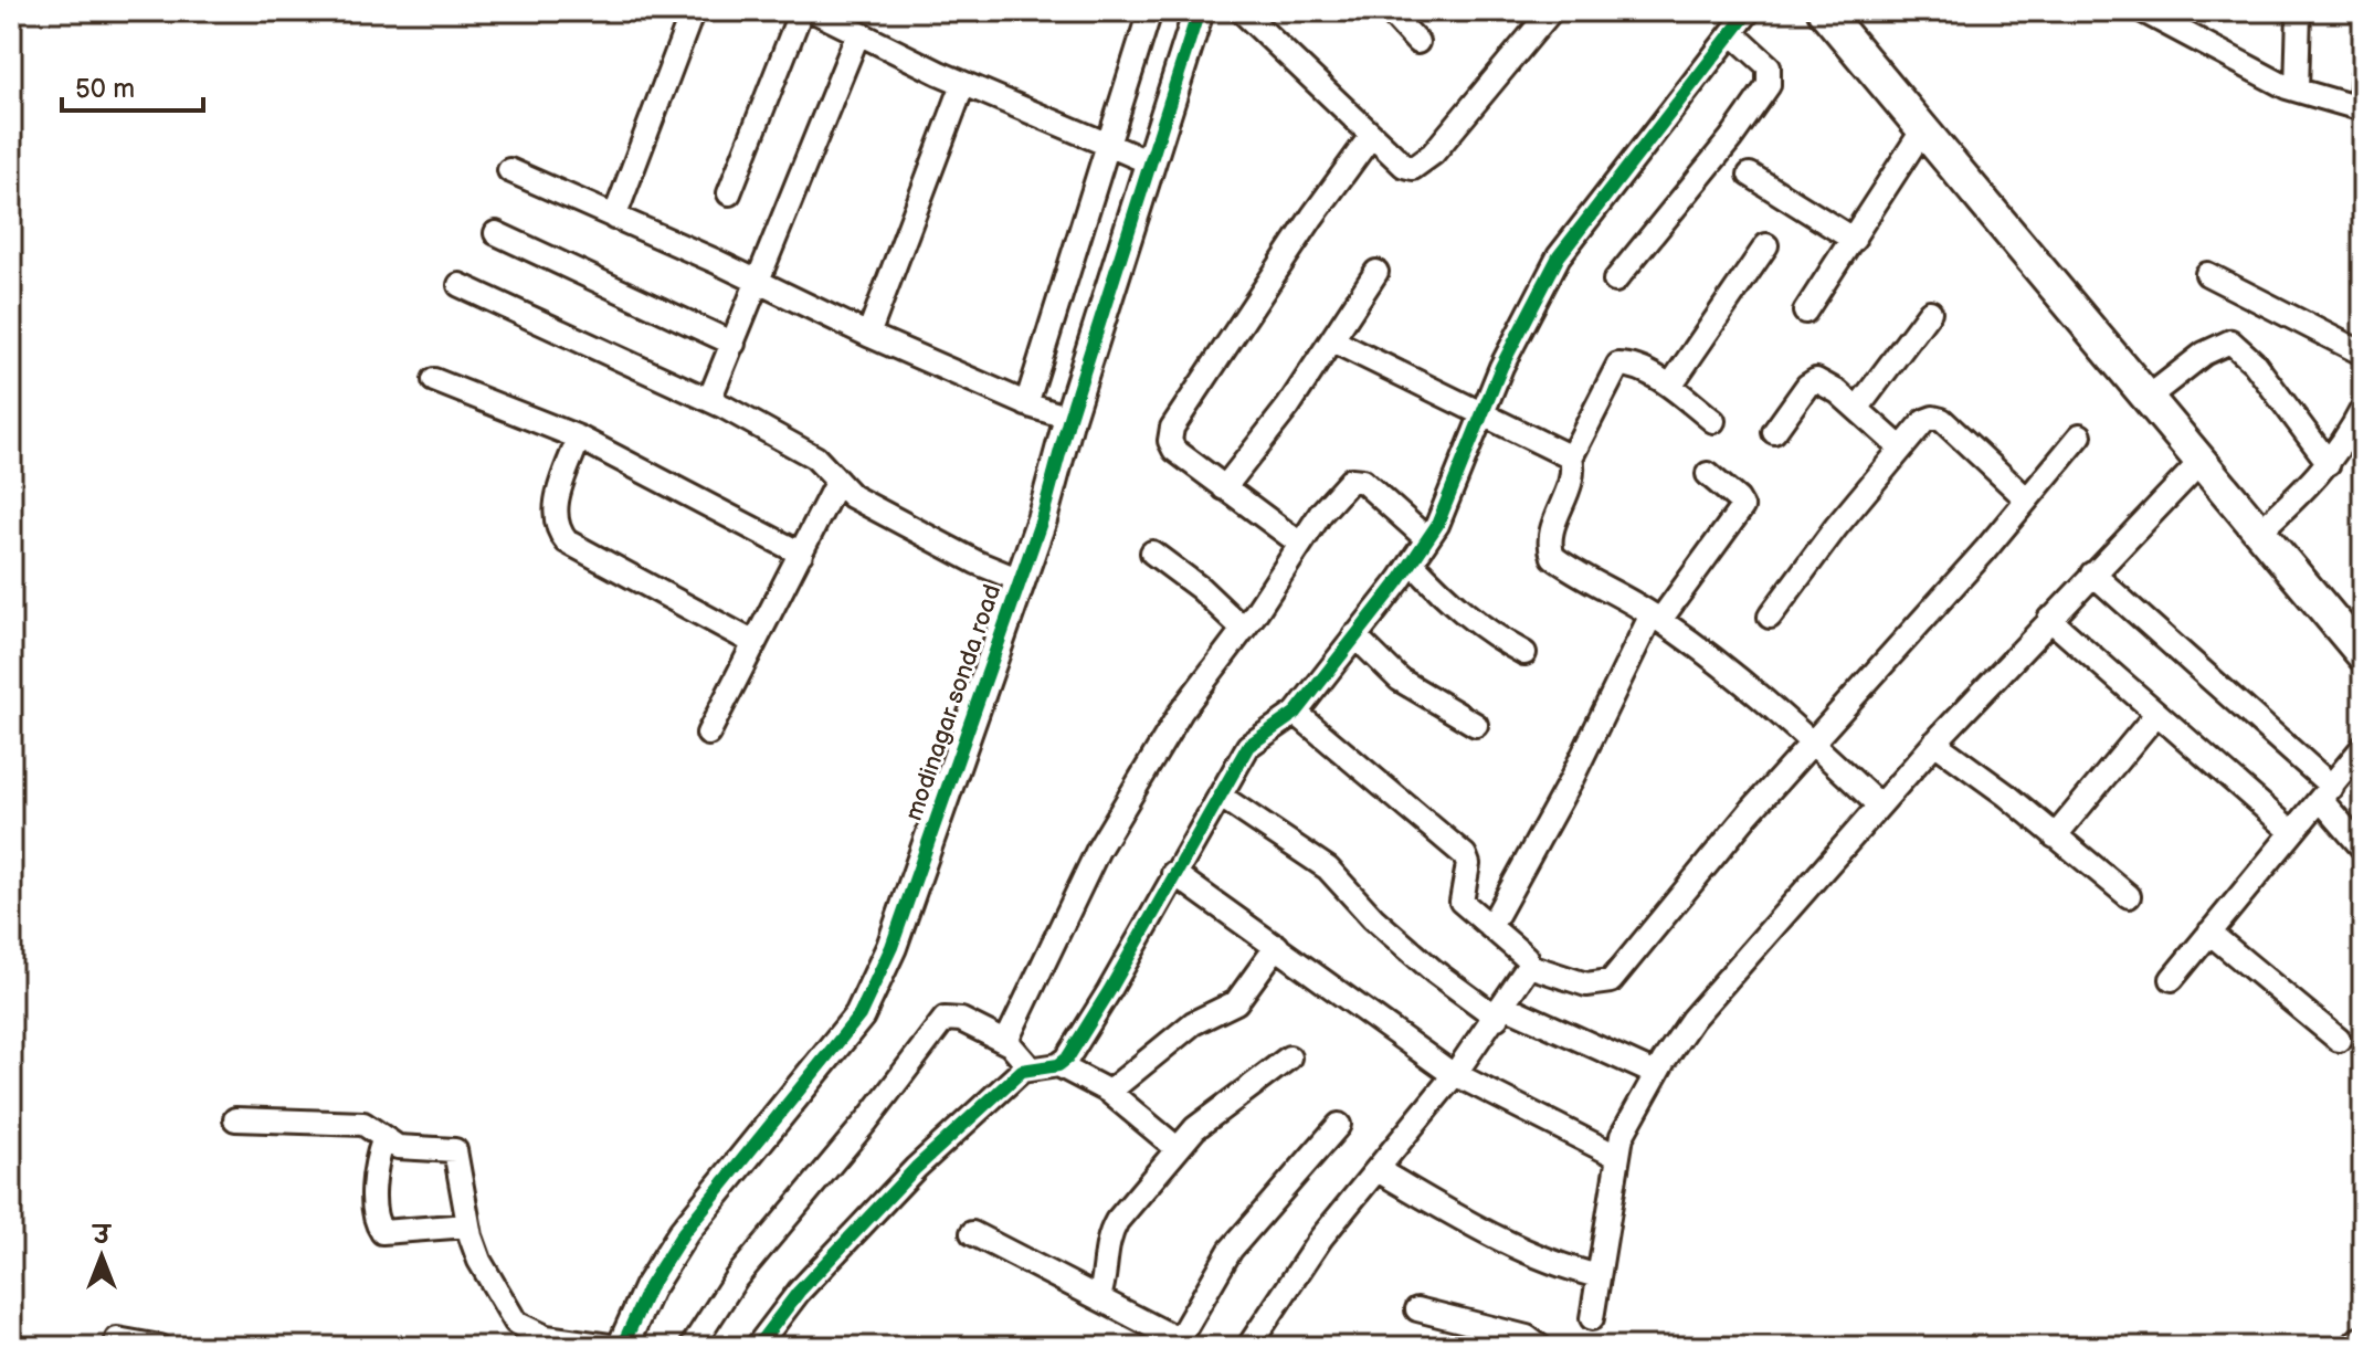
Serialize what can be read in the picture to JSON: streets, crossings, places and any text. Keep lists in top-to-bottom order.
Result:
{
  "streets": {
    "street": ["modinagar sonda road"]
  },
  "scale_bar": "50 m",
  "north": "top"
}
